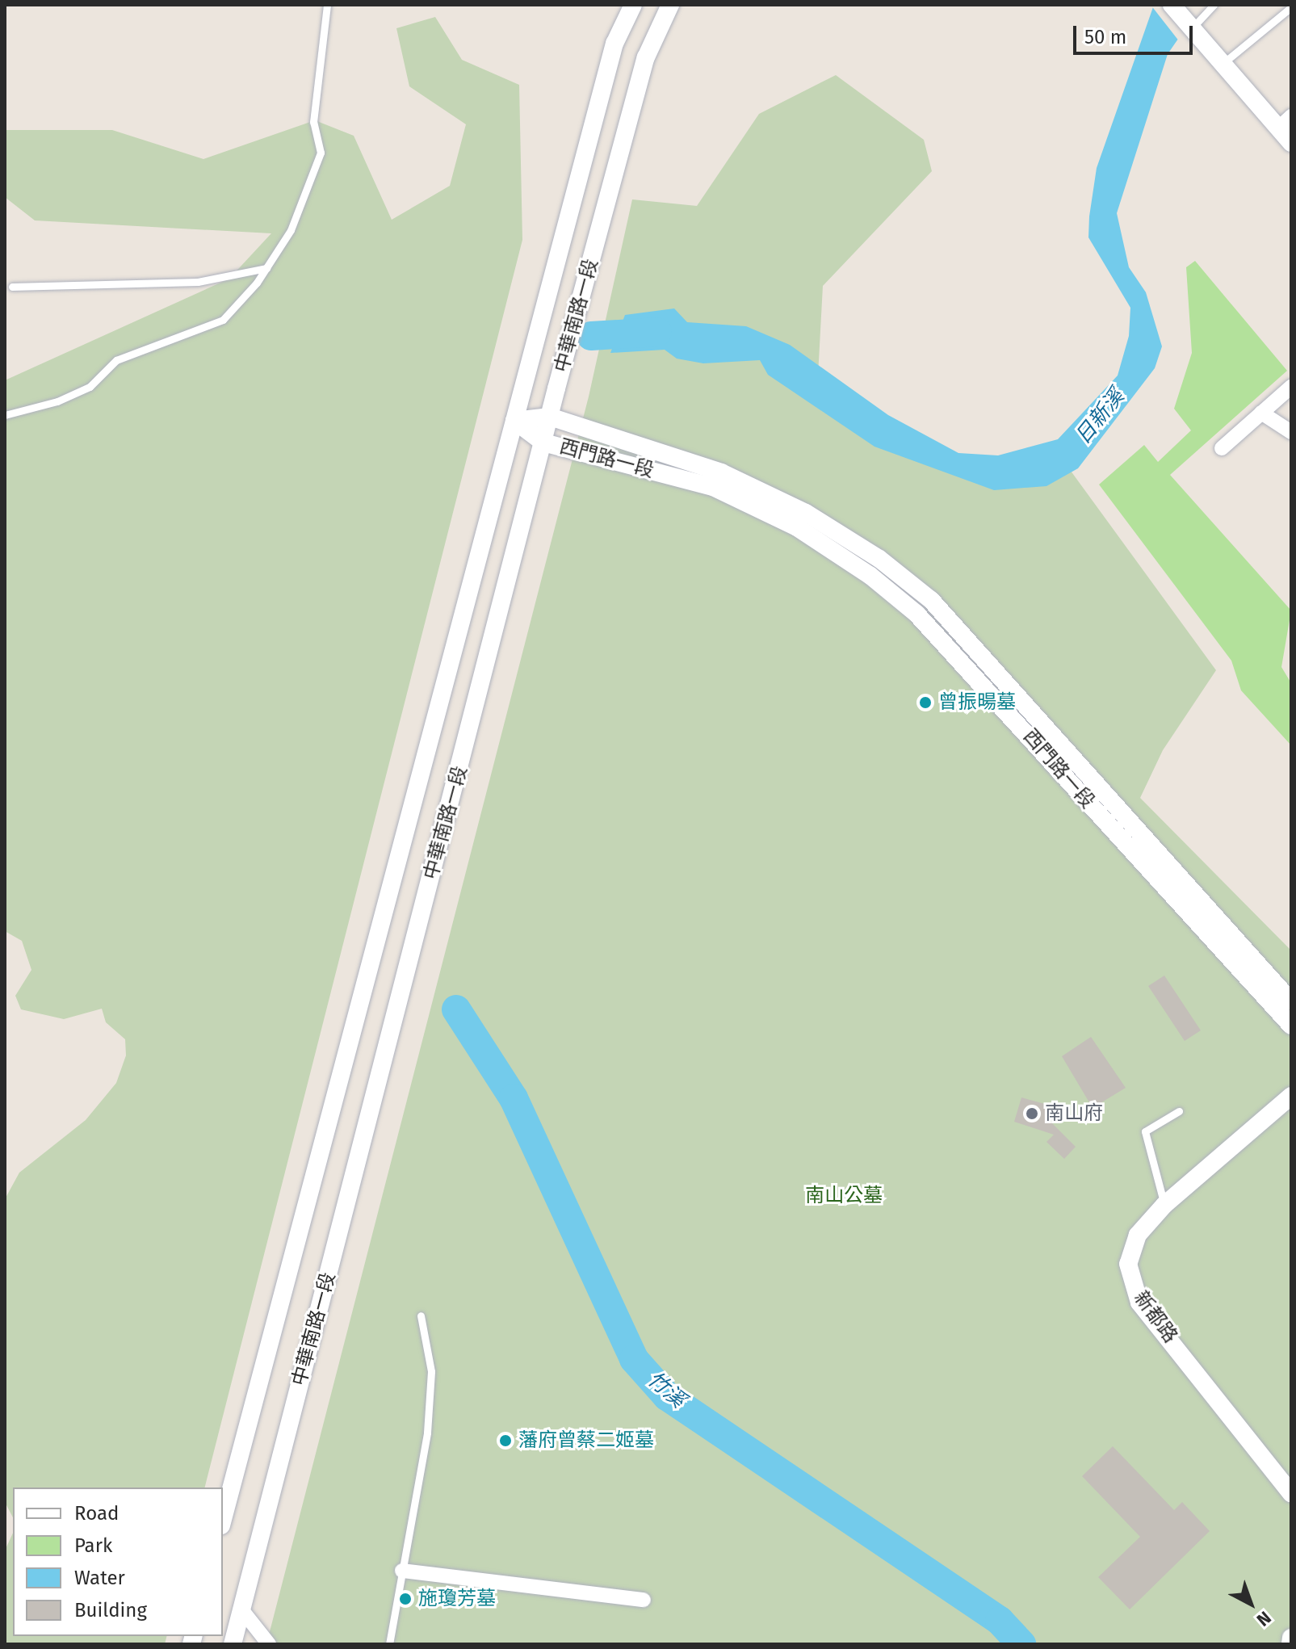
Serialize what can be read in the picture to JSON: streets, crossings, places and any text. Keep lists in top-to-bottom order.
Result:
{
  "streets": {
    "street": ["中華南路一段", "西門路一段", "新都路"]
  },
  "crossings": [
    ["中華南路一段", "西門路一段"]
  ],
  "water": ["日新溪", "竹溪"],
  "parks": ["南山公墓"],
  "places": [
    "曾振暘墓",
    "南山府",
    "藩府曾蔡二姬墓",
    "施瓊芳墓"
  ],
  "legend": [
    "Road",
    "Park",
    "Water",
    "Building"
  ],
  "scale_bar": "50 m",
  "north": "bottom right"
}
